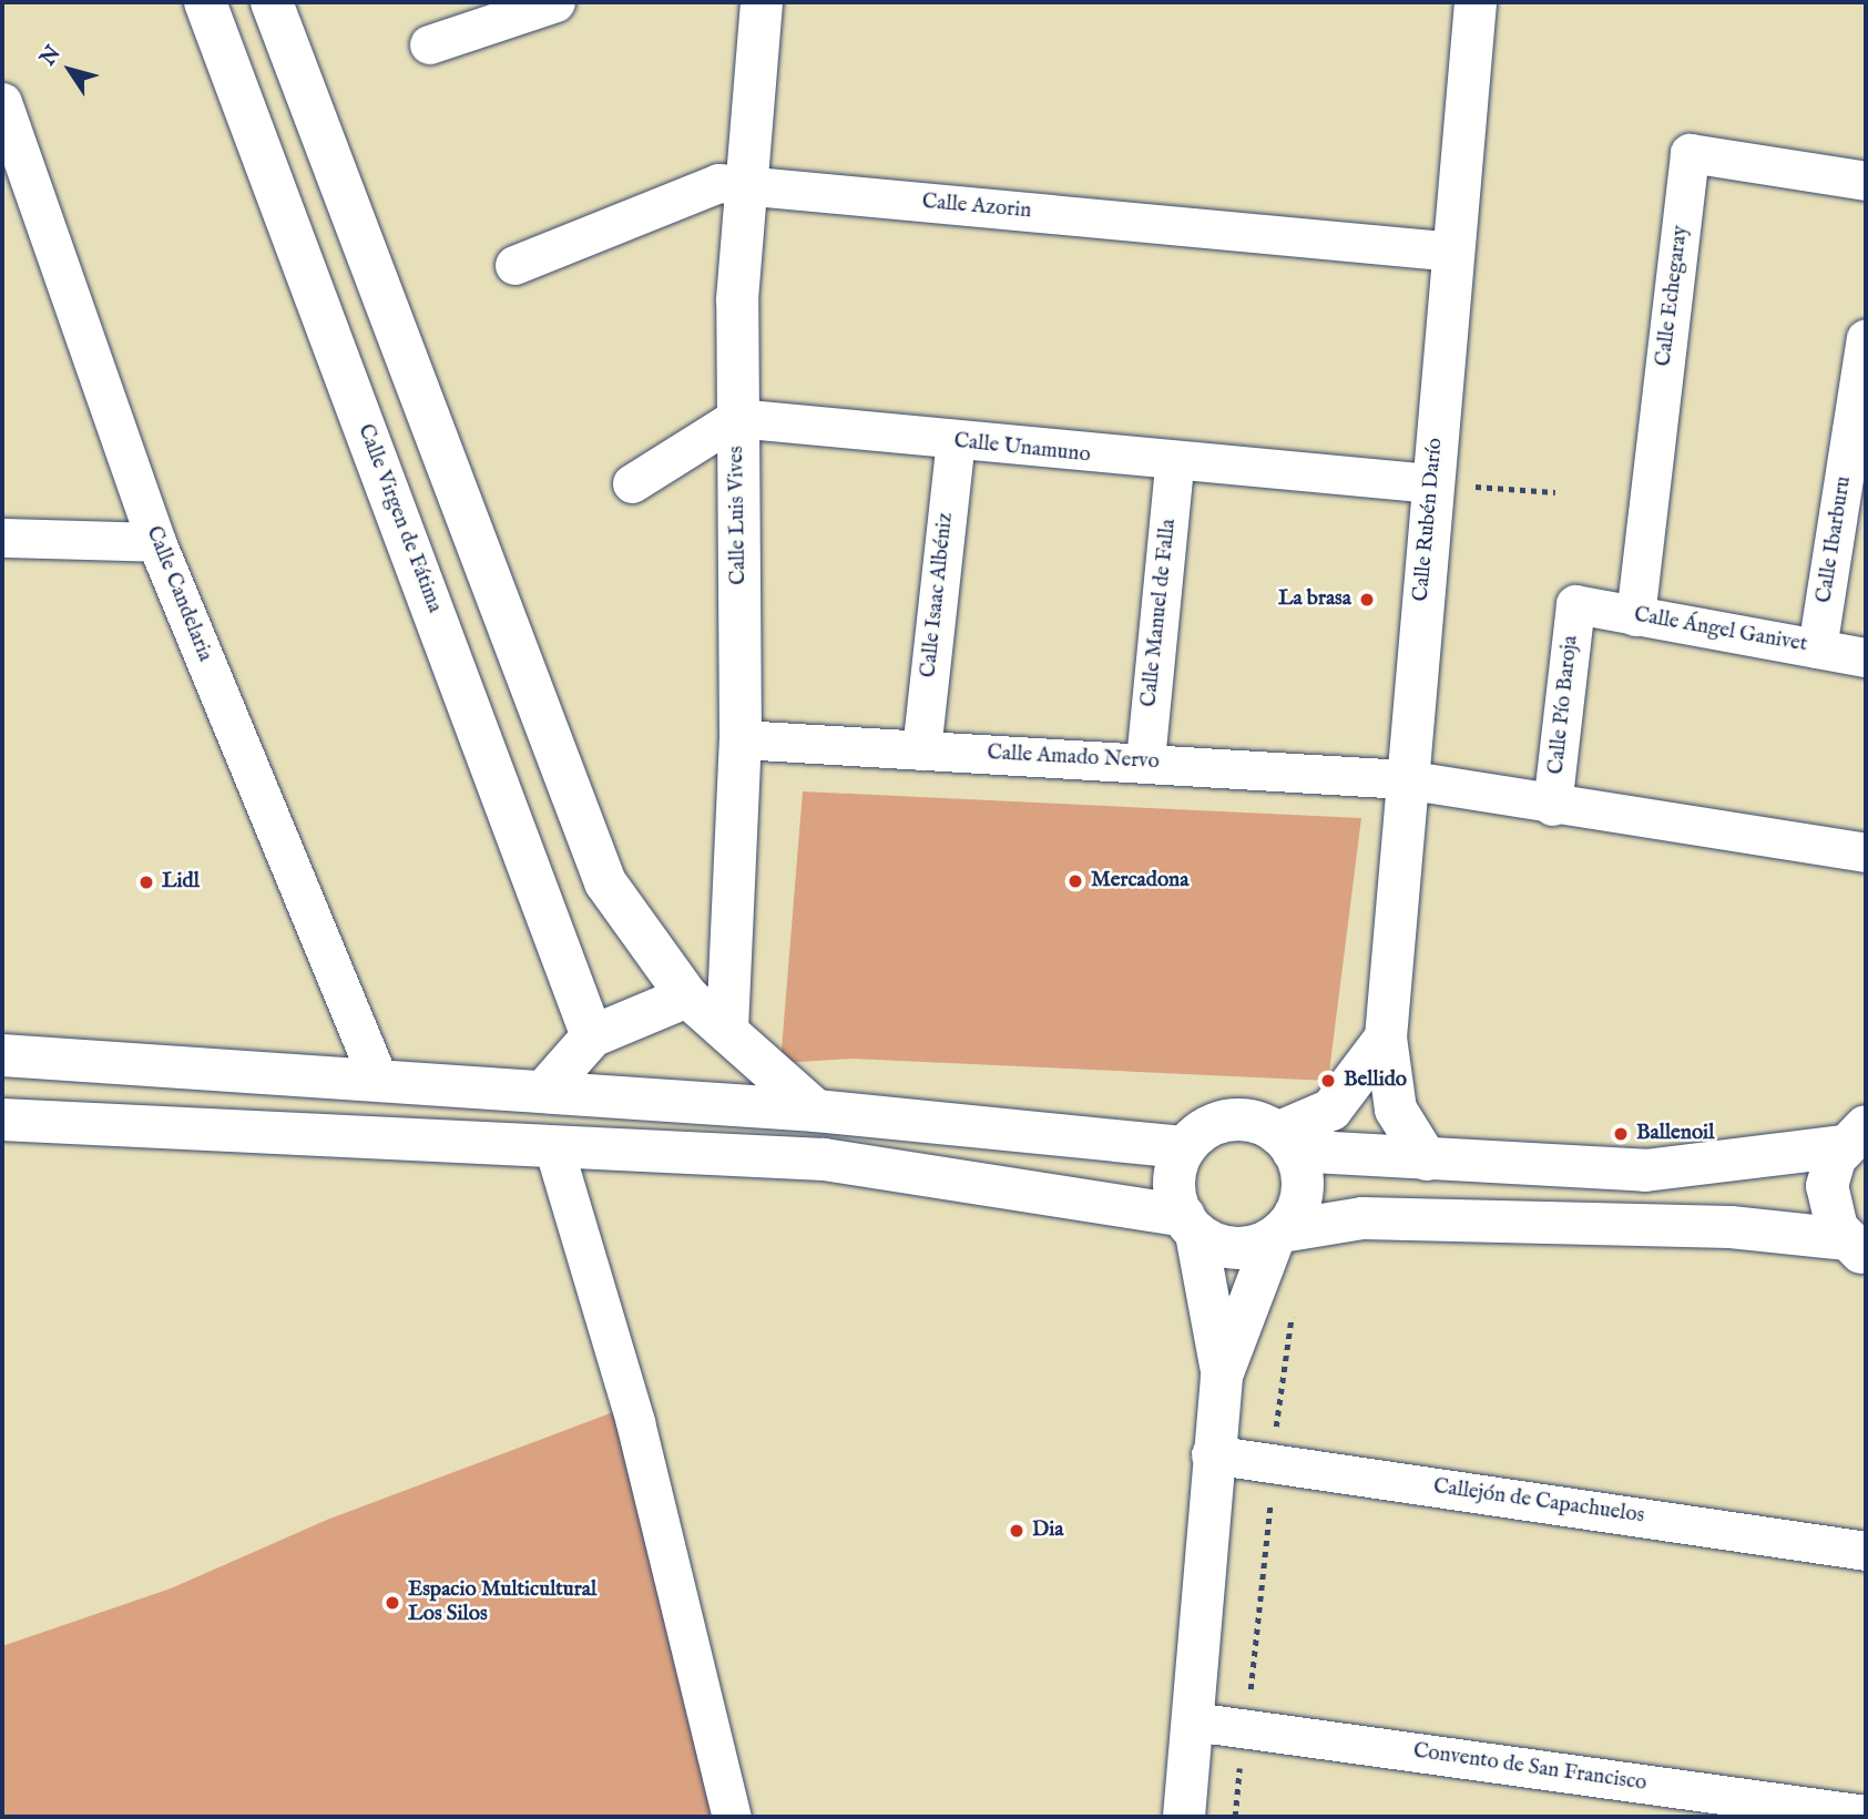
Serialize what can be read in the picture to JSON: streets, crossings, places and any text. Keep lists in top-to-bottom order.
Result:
{
  "streets": {
    "street": [
      "Calle Azorin",
      "Calle Echegaray",
      "Calle Unamuno",
      "Calle Luis Vives",
      "Calle Virgen de Fátima",
      "Calle Rubén Darío",
      "Calle Ibarburu",
      "Calle Candelaria",
      "Calle Isaac Albéniz",
      "Calle Manuel de Falla",
      "Calle Ángel Ganivet",
      "Calle Pío Baroja",
      "Calle Amado Nervo",
      "Callejón de Capachuelos",
      "Convento de San Francisco"
    ]
  },
  "crossings": [
    ["Calle Azorin", "Calle Luis Vives"],
    ["Calle Azorin", "Calle Rubén Darío"],
    ["Calle Echegaray", "Calle Ángel Ganivet"],
    ["Calle Unamuno", "Calle Luis Vives"],
    ["Calle Unamuno", "Calle Rubén Darío"],
    ["Calle Unamuno", "Calle Isaac Albéniz"],
    ["Calle Unamuno", "Calle Manuel de Falla"],
    ["Calle Luis Vives", "Calle Amado Nervo"],
    ["Calle Rubén Darío", "Calle Amado Nervo"],
    ["Calle Ibarburu", "Calle Ángel Ganivet"],
    ["Calle Isaac Albéniz", "Calle Amado Nervo"],
    ["Calle Manuel de Falla", "Calle Amado Nervo"],
    ["Calle Ángel Ganivet", "Calle Pío Baroja"],
    ["Calle Pío Baroja", "Calle Amado Nervo"]
  ],
  "places": [
    "La brasa",
    "Mercadona",
    "Lidl",
    "Bellido",
    "Ballenoil",
    "Dia",
    "Espacio Multicultural Los Silos"
  ],
  "north": "top left"
}
